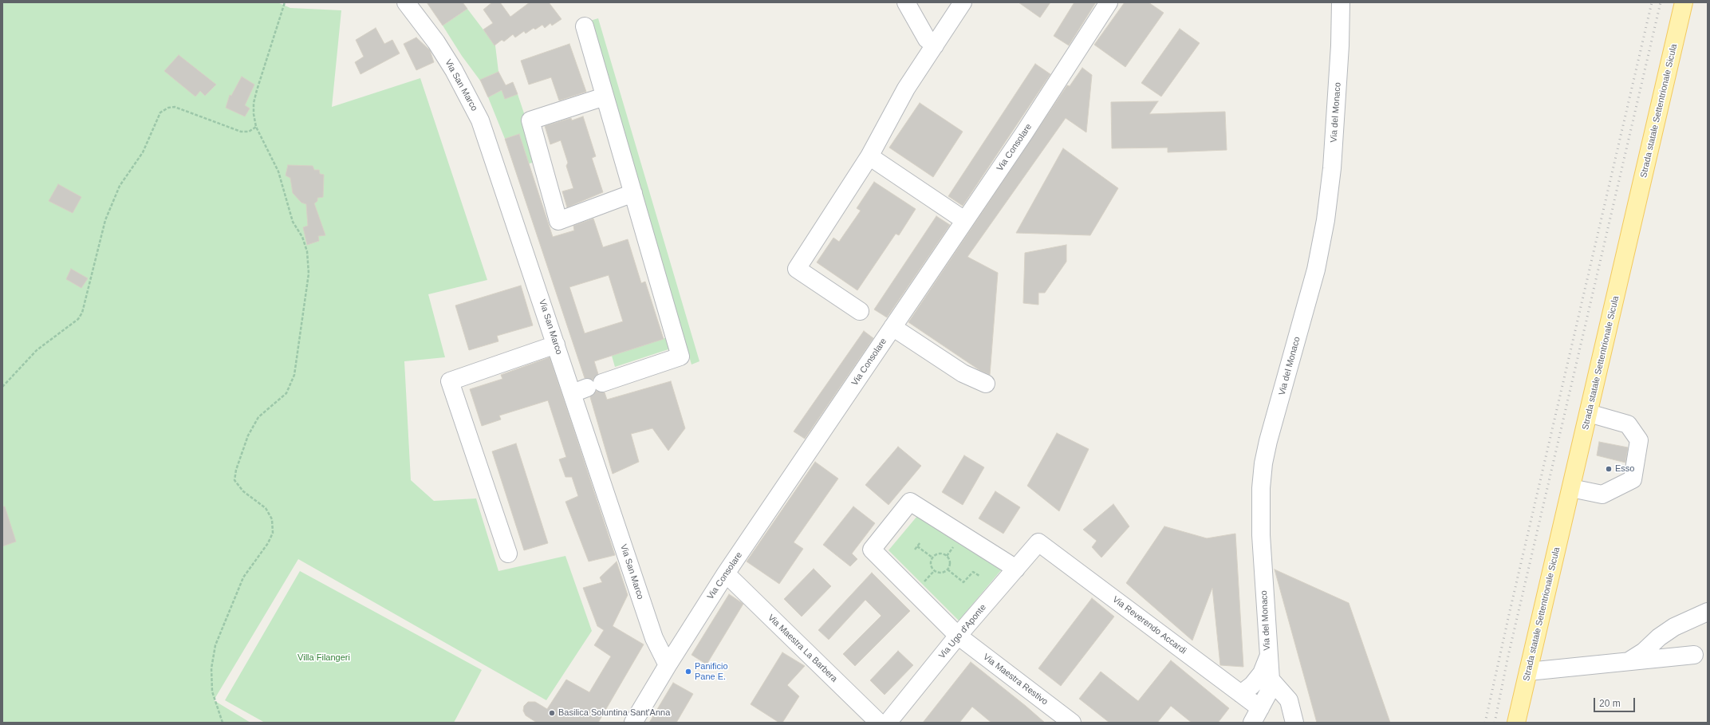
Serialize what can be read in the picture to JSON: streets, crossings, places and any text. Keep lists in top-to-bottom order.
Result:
{
  "streets": {
    "main road": ["Strada statale Settentrionale Sicula"],
    "street": [
      "Via San Marco",
      "Via del Monaco",
      "Via Consolare",
      "Via Reverendo Accardi",
      "Via Ugo d'Aponte",
      "Via Maestra La Barbera",
      "Via Maestra Restivo"
    ]
  },
  "crossings": [
    ["Via San Marco", "Via Consolare"],
    ["Via del Monaco", "Via Reverendo Accardi"],
    ["Via Consolare", "Via Maestra La Barbera"],
    ["Via Reverendo Accardi", "Via Ugo d'Aponte"],
    ["Via Ugo d'Aponte", "Via Maestra Restivo"]
  ],
  "parks": ["Villa Filangeri"],
  "places": ["Esso", "Panificio Pane E.", "Basilica Soluntina Sant'Anna"],
  "scale_bar": "20 m"
}
